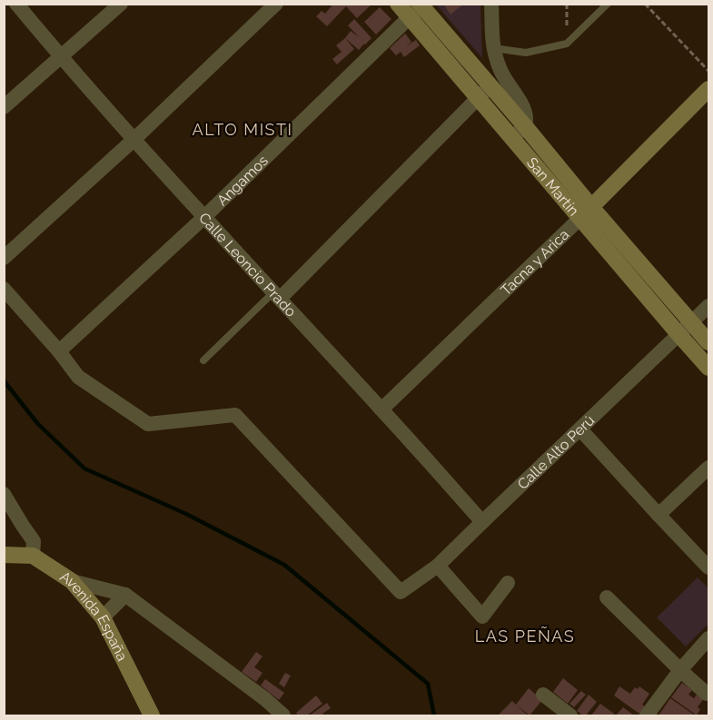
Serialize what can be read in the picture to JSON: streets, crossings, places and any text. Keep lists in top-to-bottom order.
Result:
{
  "streets": {
    "street": [
      "Angamos",
      "San Martín",
      "Tacna y Arica",
      "Calle Leoncio Prado",
      "Calle Alto Perú",
      "Avenida España"
    ]
  },
  "crossings": [
    ["Angamos", "San Martín"],
    ["Angamos", "Calle Leoncio Prado"],
    ["Angamos", "Calle Alto Perú"],
    ["San Martín", "Tacna y Arica"],
    ["San Martín", "Calle Alto Perú"],
    ["Tacna y Arica", "Calle Leoncio Prado"],
    ["Calle Leoncio Prado", "Calle Alto Perú"]
  ],
  "districts": ["ALTO MISTI", "LAS PEÑAS"]
}
